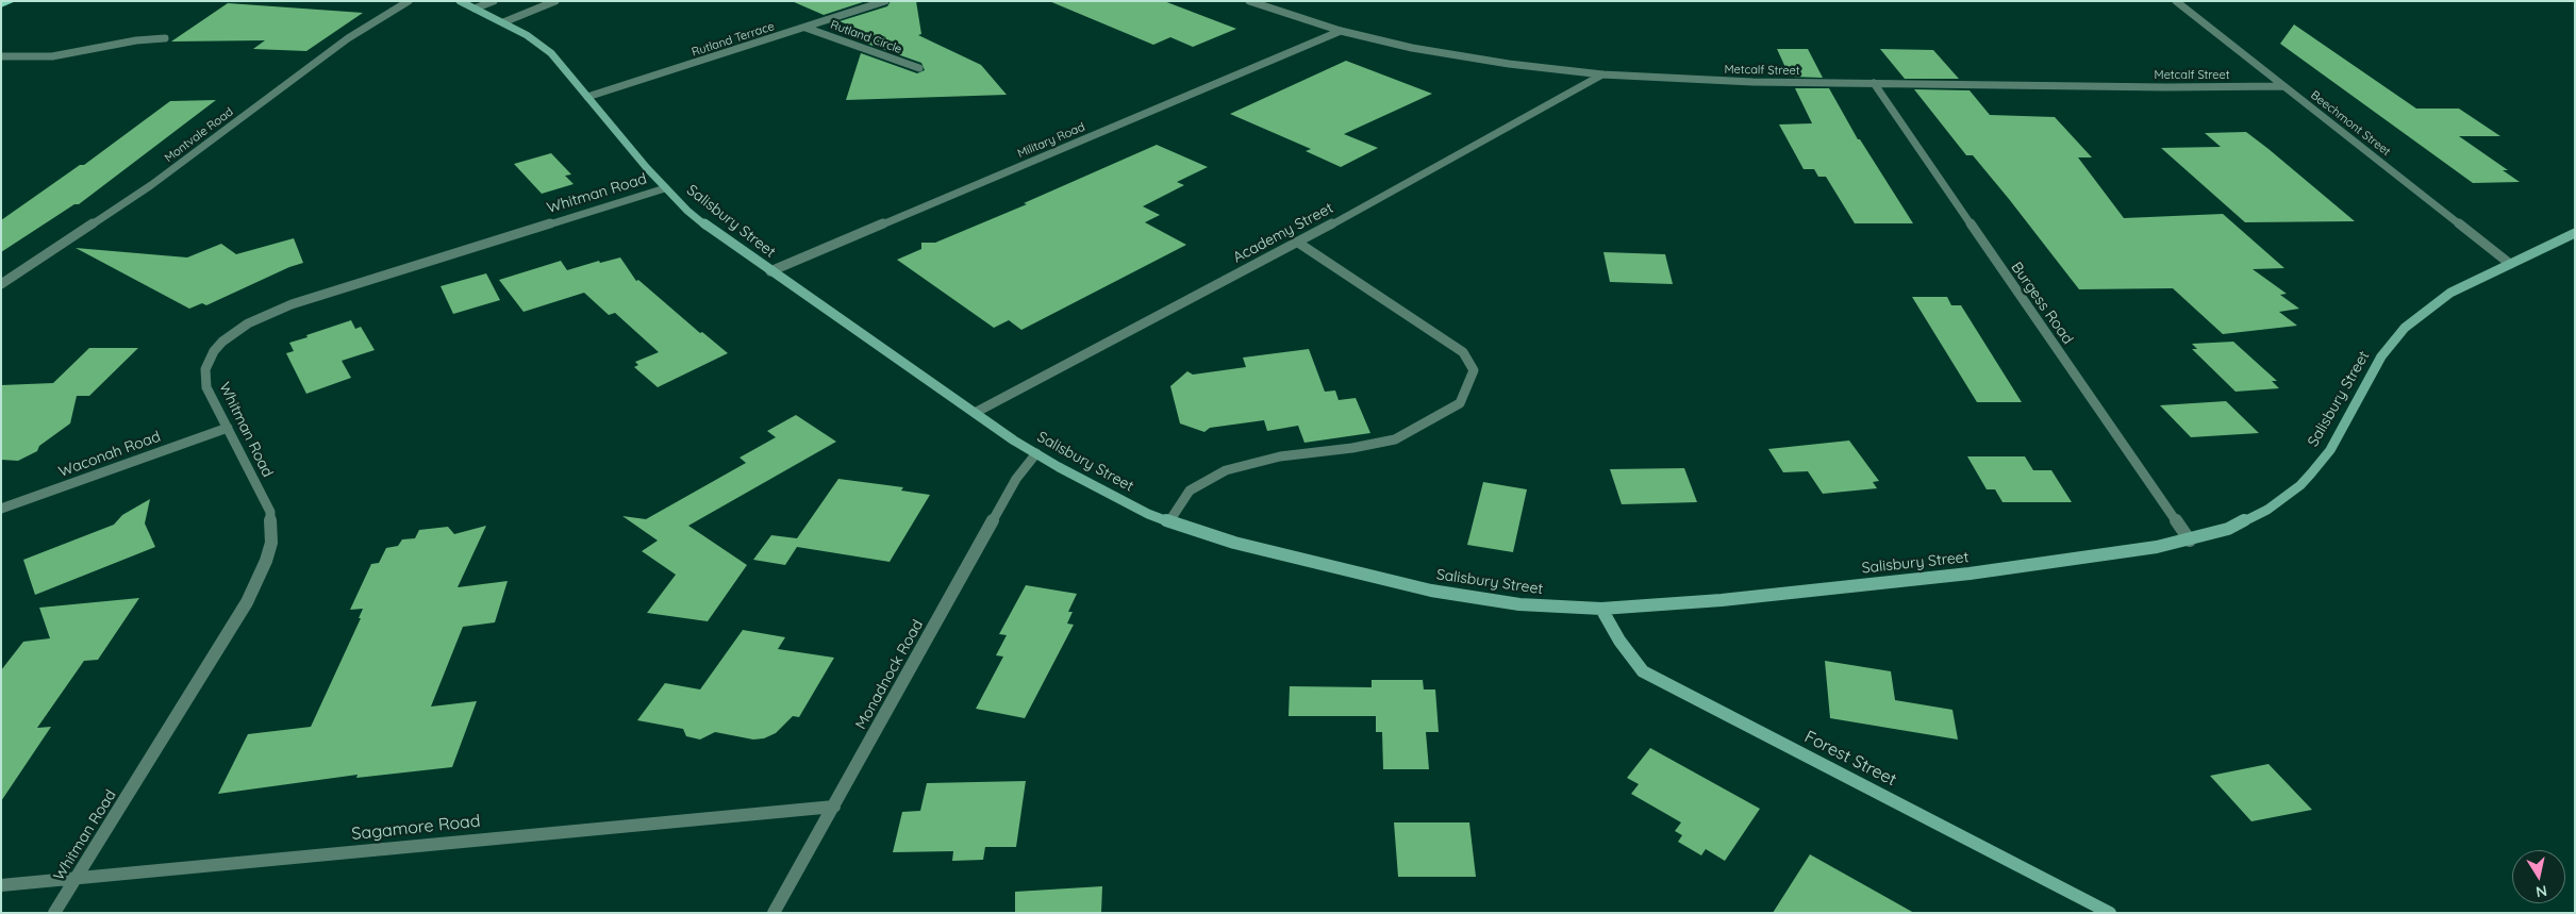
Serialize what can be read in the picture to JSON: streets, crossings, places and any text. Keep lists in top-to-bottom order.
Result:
{
  "streets": {
    "main road": ["Salisbury Street", "Forest Street"],
    "street": [
      "Rutland Circle",
      "Rutland Terrace",
      "Metcalf Street",
      "Beechmont Street",
      "Montvale Road",
      "Military Road",
      "Whitman Road",
      "Academy Street",
      "Burgess Road",
      "Waconah Road",
      "Monadnock Road",
      "Sagamore Road"
    ]
  },
  "crossings": [
    ["Rutland Circle", "Rutland Terrace"],
    ["Rutland Terrace", "Salisbury Street"],
    ["Metcalf Street", "Beechmont Street"],
    ["Metcalf Street", "Military Road"],
    ["Metcalf Street", "Academy Street"],
    ["Metcalf Street", "Burgess Road"],
    ["Beechmont Street", "Salisbury Street"],
    ["Military Road", "Salisbury Street"],
    ["Whitman Road", "Salisbury Street"],
    ["Whitman Road", "Waconah Road"],
    ["Whitman Road", "Sagamore Road"],
    ["Salisbury Street", "Academy Street"],
    ["Salisbury Street", "Burgess Road"],
    ["Salisbury Street", "Monadnock Road"],
    ["Salisbury Street", "Forest Street"],
    ["Monadnock Road", "Sagamore Road"]
  ],
  "north": "bottom"
}
